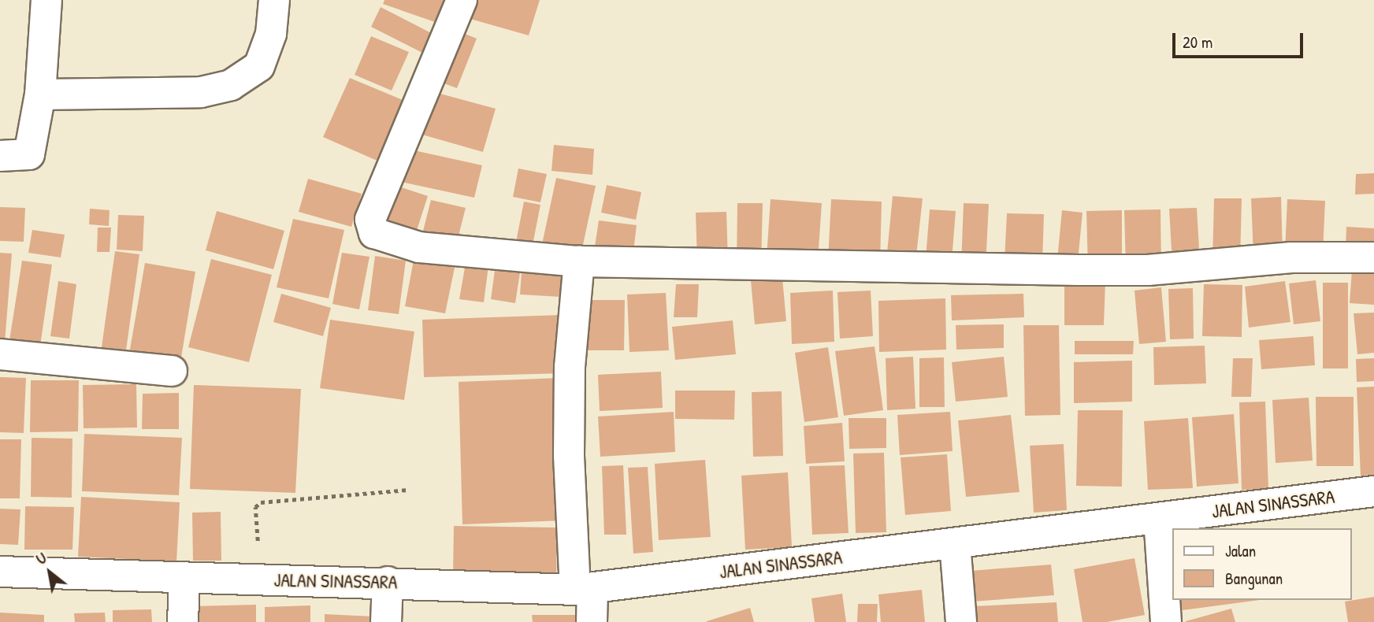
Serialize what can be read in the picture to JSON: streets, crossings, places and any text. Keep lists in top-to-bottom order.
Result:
{
  "streets": {
    "street": ["JALAN SINASSARA"]
  },
  "legend": ["Jalan", "Bangunan"],
  "scale_bar": "20 m",
  "north": "top left"
}
